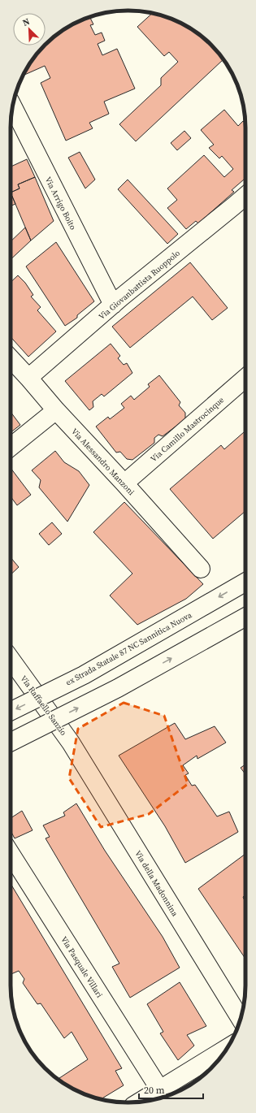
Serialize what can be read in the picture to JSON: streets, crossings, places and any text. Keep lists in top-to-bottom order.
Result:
{
  "streets": {
    "main road": [
      "Via Arrigo Boito",
      "Via Giovanbattista Ruoppolo",
      "Via Camillo Mastrocinque",
      "Via Alessandro Manzoni",
      "ex Strada Statale 87 NC Sannitica Nuova",
      "Via Raffaello Sanzio",
      "Via della Madonnina",
      "Via Pasquale Villari"
    ]
  },
  "crossings": [
    ["Via Arrigo Boito", "Via Giovanbattista Ruoppolo"],
    ["Via Giovanbattista Ruoppolo", "Via Alessandro Manzoni"],
    ["Via Camillo Mastrocinque", "Via Alessandro Manzoni"],
    ["Via Raffaello Sanzio", "Via della Madonnina"]
  ],
  "scale_bar": "20 m",
  "north": "top left"
}
